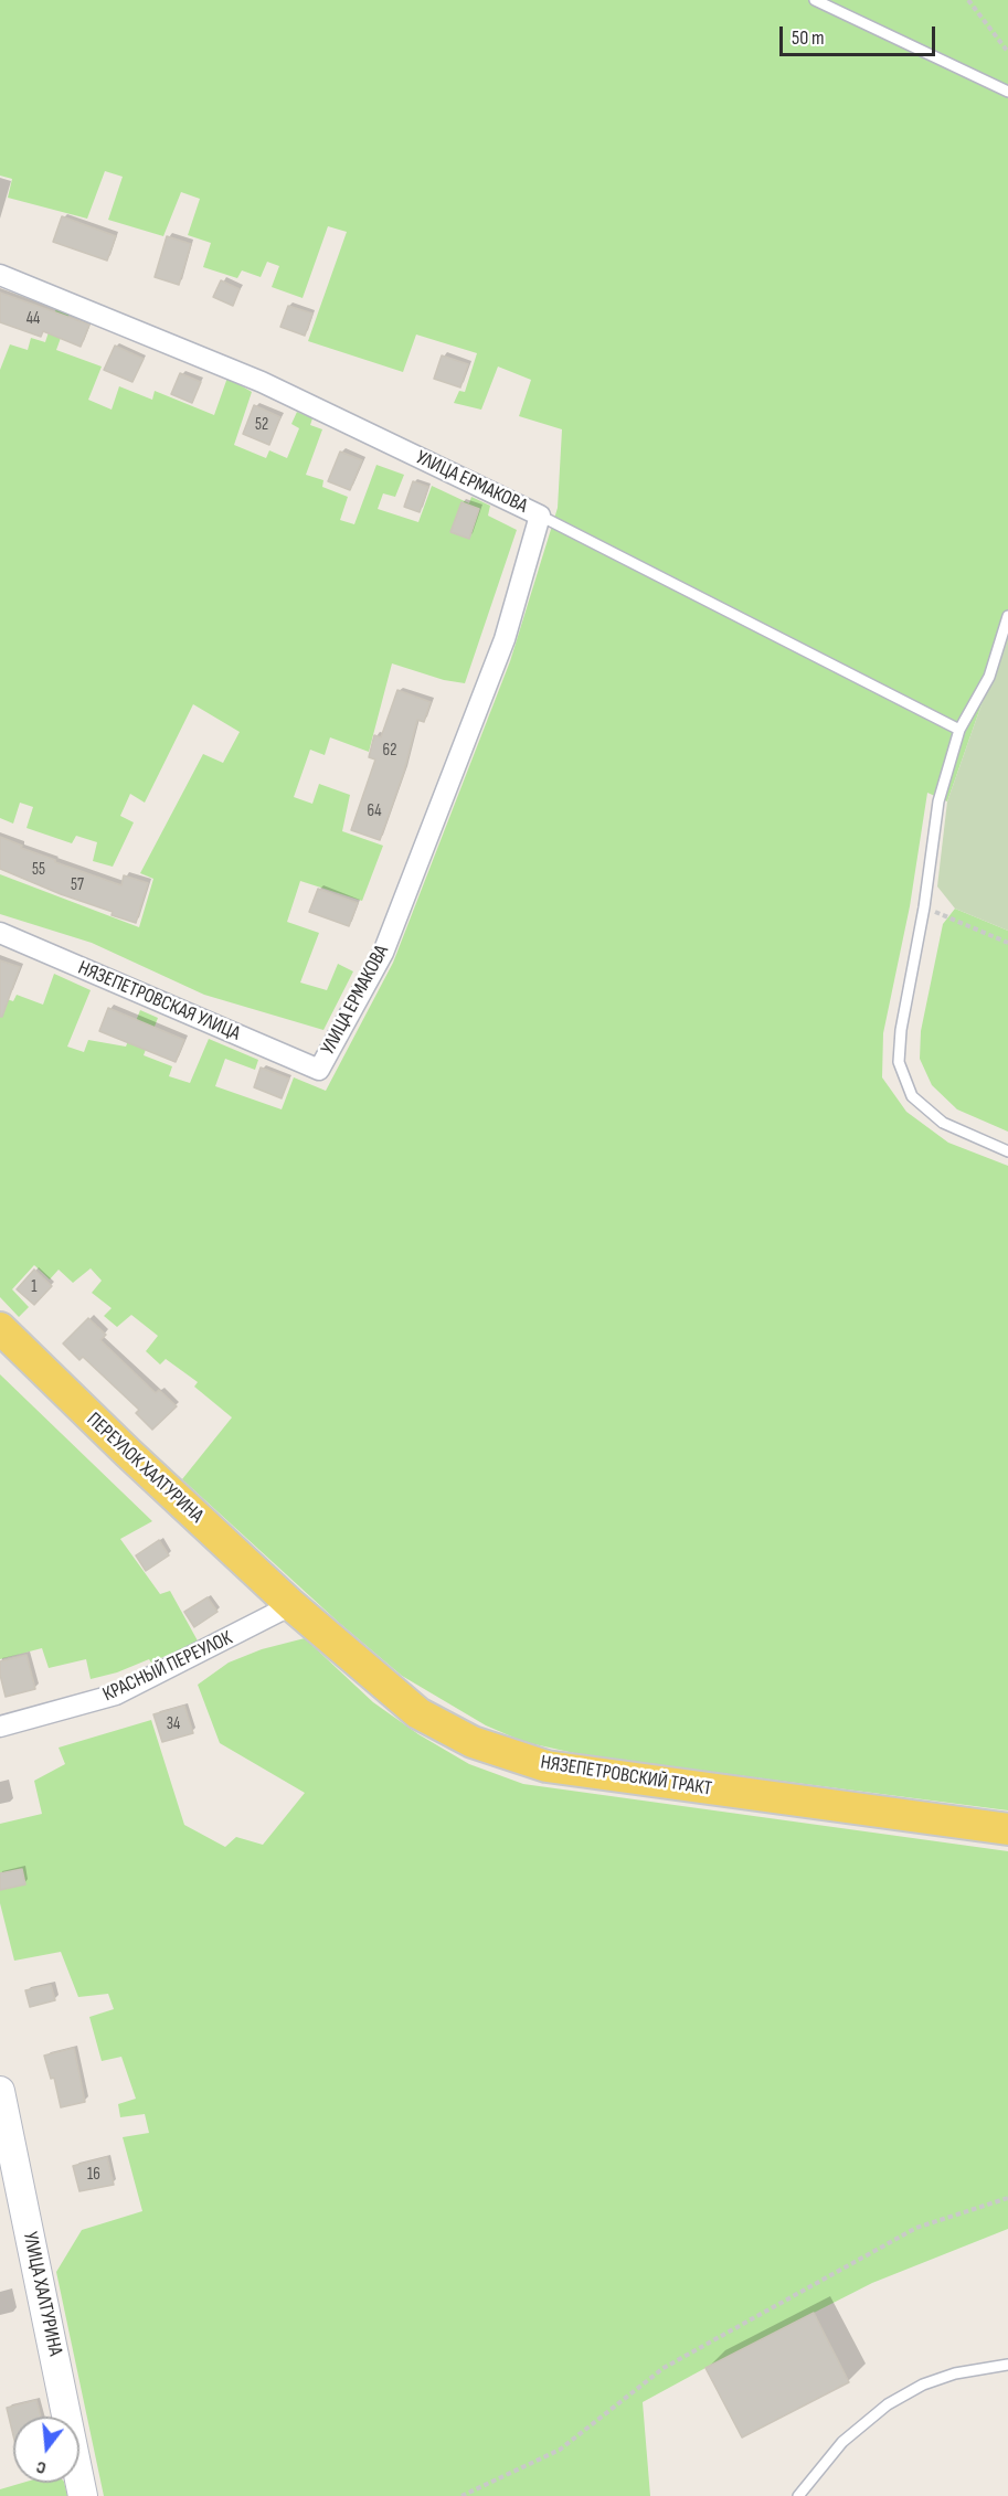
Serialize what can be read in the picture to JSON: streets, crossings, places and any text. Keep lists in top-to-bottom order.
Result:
{
  "streets": {
    "main road": ["ПЕРЕУЛОК ХАЛТУРИНА", "НЯЗЕПЕТРОВСКИЙ ТРАКТ"],
    "street": [
      "УЛИЦА ЕРМАКОВА",
      "НЯЗЕПЕТРОВСКАЯ УЛИЦА",
      "КРАСНЫЙ ПЕРЕУЛОК",
      "УЛИЦА ХАЛТУРИНА"
    ]
  },
  "crossings": [
    ["УЛИЦА ЕРМАКОВА", "НЯЗЕПЕТРОВСКАЯ УЛИЦА"],
    ["ПЕРЕУЛОК ХАЛТУРИНА", "КРАСНЫЙ ПЕРЕУЛОК"],
    ["ПЕРЕУЛОК ХАЛТУРИНА", "НЯЗЕПЕТРОВСКИЙ ТРАКТ"],
    ["КРАСНЫЙ ПЕРЕУЛОК", "НЯЗЕПЕТРОВСКИЙ ТРАКТ"]
  ],
  "house_numbers": [
    "44",
    "52",
    "62",
    "64",
    "55",
    "57",
    "1",
    "34",
    "16"
  ],
  "scale_bar": "50 m",
  "north": "bottom"
}
